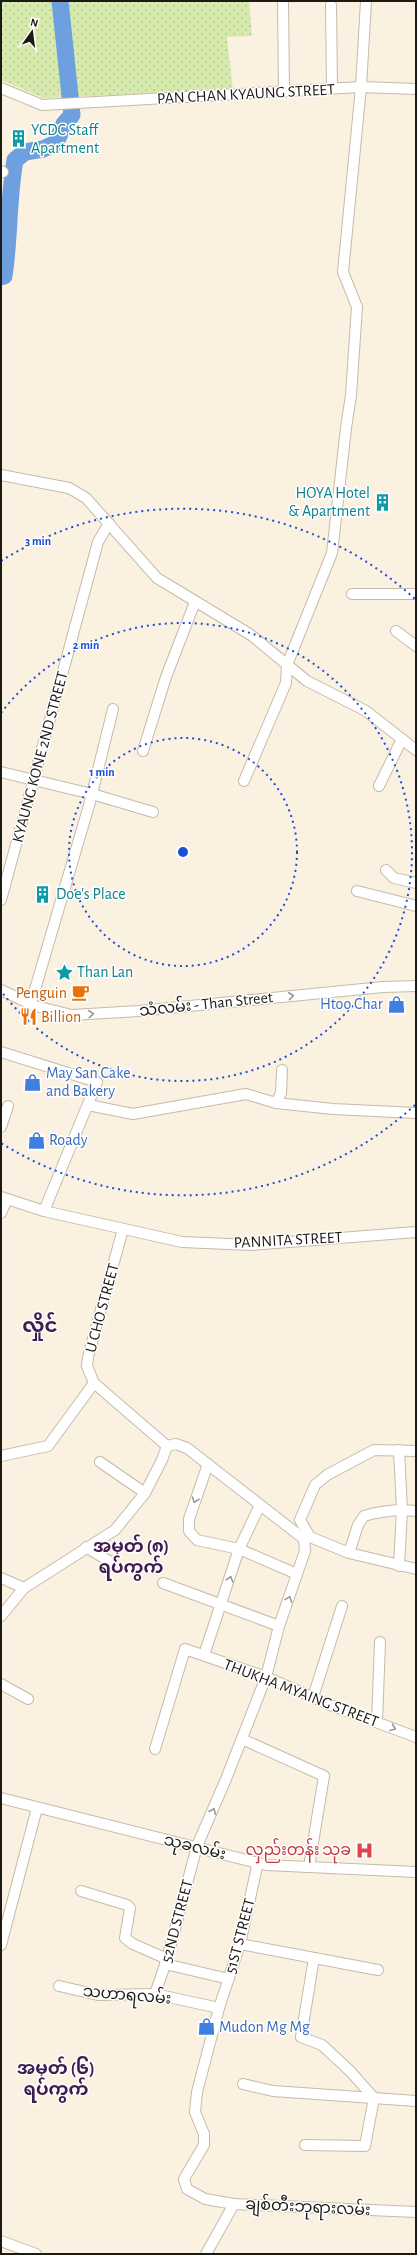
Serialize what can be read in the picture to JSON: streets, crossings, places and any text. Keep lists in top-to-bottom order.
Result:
{
  "streets": {
    "street": [
      "PAN CHAN KYAUNG STREET",
      "KYAUNG KONE 2ND STREET",
      "သံလမ်း - Than Street",
      "PANNITA STREET",
      "U CHO STREET",
      "THUKHA MYAING STREET",
      "သုခလမ်း",
      "52ND STREET",
      "51ST STREET",
      "သဟာရလမ်း",
      "ချစ်တီးဘုရားလမ်း"
    ]
  },
  "crossings": [
    ["PANNITA STREET", "U CHO STREET"],
    ["THUKHA MYAING STREET", "52ND STREET"],
    ["သုခလမ်း", "52ND STREET"],
    ["သုခလမ်း", "51ST STREET"],
    ["52ND STREET", "သဟာရလမ်း"],
    ["51ST STREET", "သဟာရလမ်း"],
    ["51ST STREET", "ချစ်တီးဘုရားလမ်း"]
  ],
  "one_way": ["သံလမ်း - Than Street"],
  "districts": ["လှိုင်", "အမှတ် (၈) ရပ်ကွက်", "အမှတ် (၆) ရပ်ကွက်"],
  "places": {
    "building": ["YCDC Staff Apartment", "HOYA Hotel & Apartment", "Doe's Place"],
    "place": ["Than Lan"],
    "cafe": ["Penguin"],
    "shop": [
      "Htoo Char",
      "May San Cake and Bakery",
      "Roady",
      "Mudon Mg Mg"
    ],
    "restaurant": ["Billion"],
    "hospital": ["လှည်းတန်း သုခ"]
  },
  "north": "top",
  "rings": ["3 min", "2 min", "1 min"]
}
